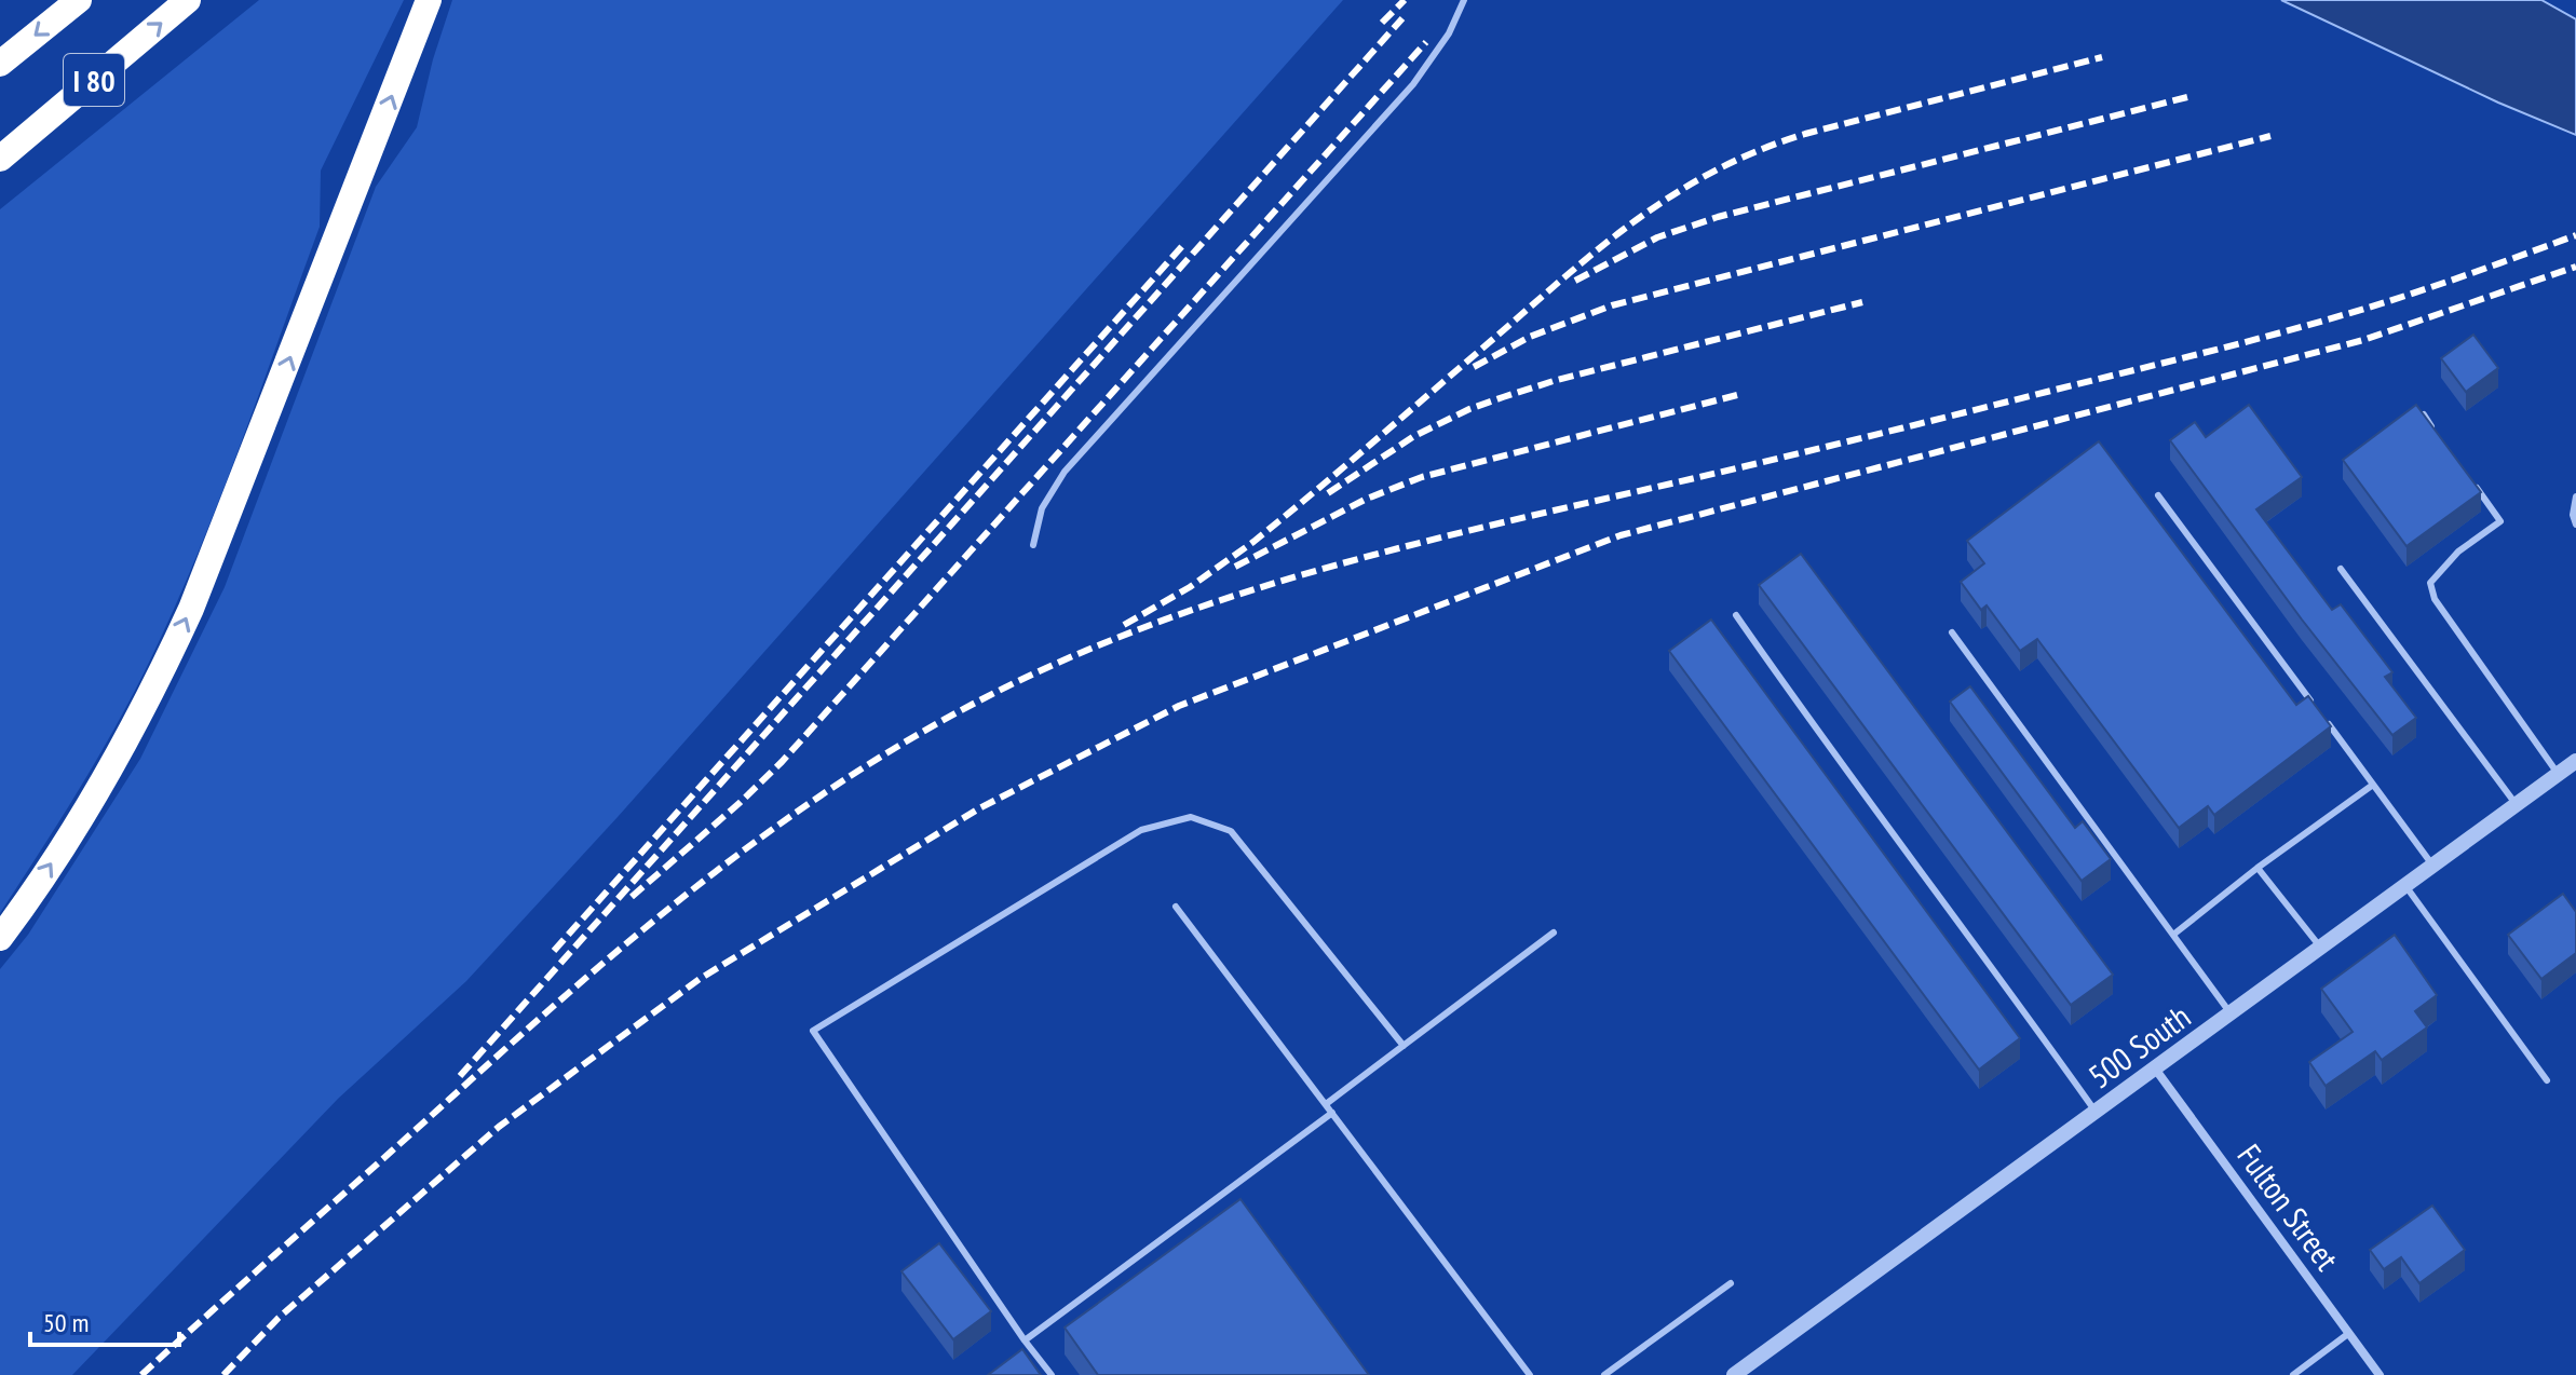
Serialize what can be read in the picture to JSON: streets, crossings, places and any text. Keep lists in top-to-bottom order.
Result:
{
  "streets": {
    "highway": ["I 80"],
    "street": ["500 South", "Fulton Street"]
  },
  "crossings": [
    ["500 South", "Fulton Street"]
  ],
  "scale_bar": "50 m"
}
